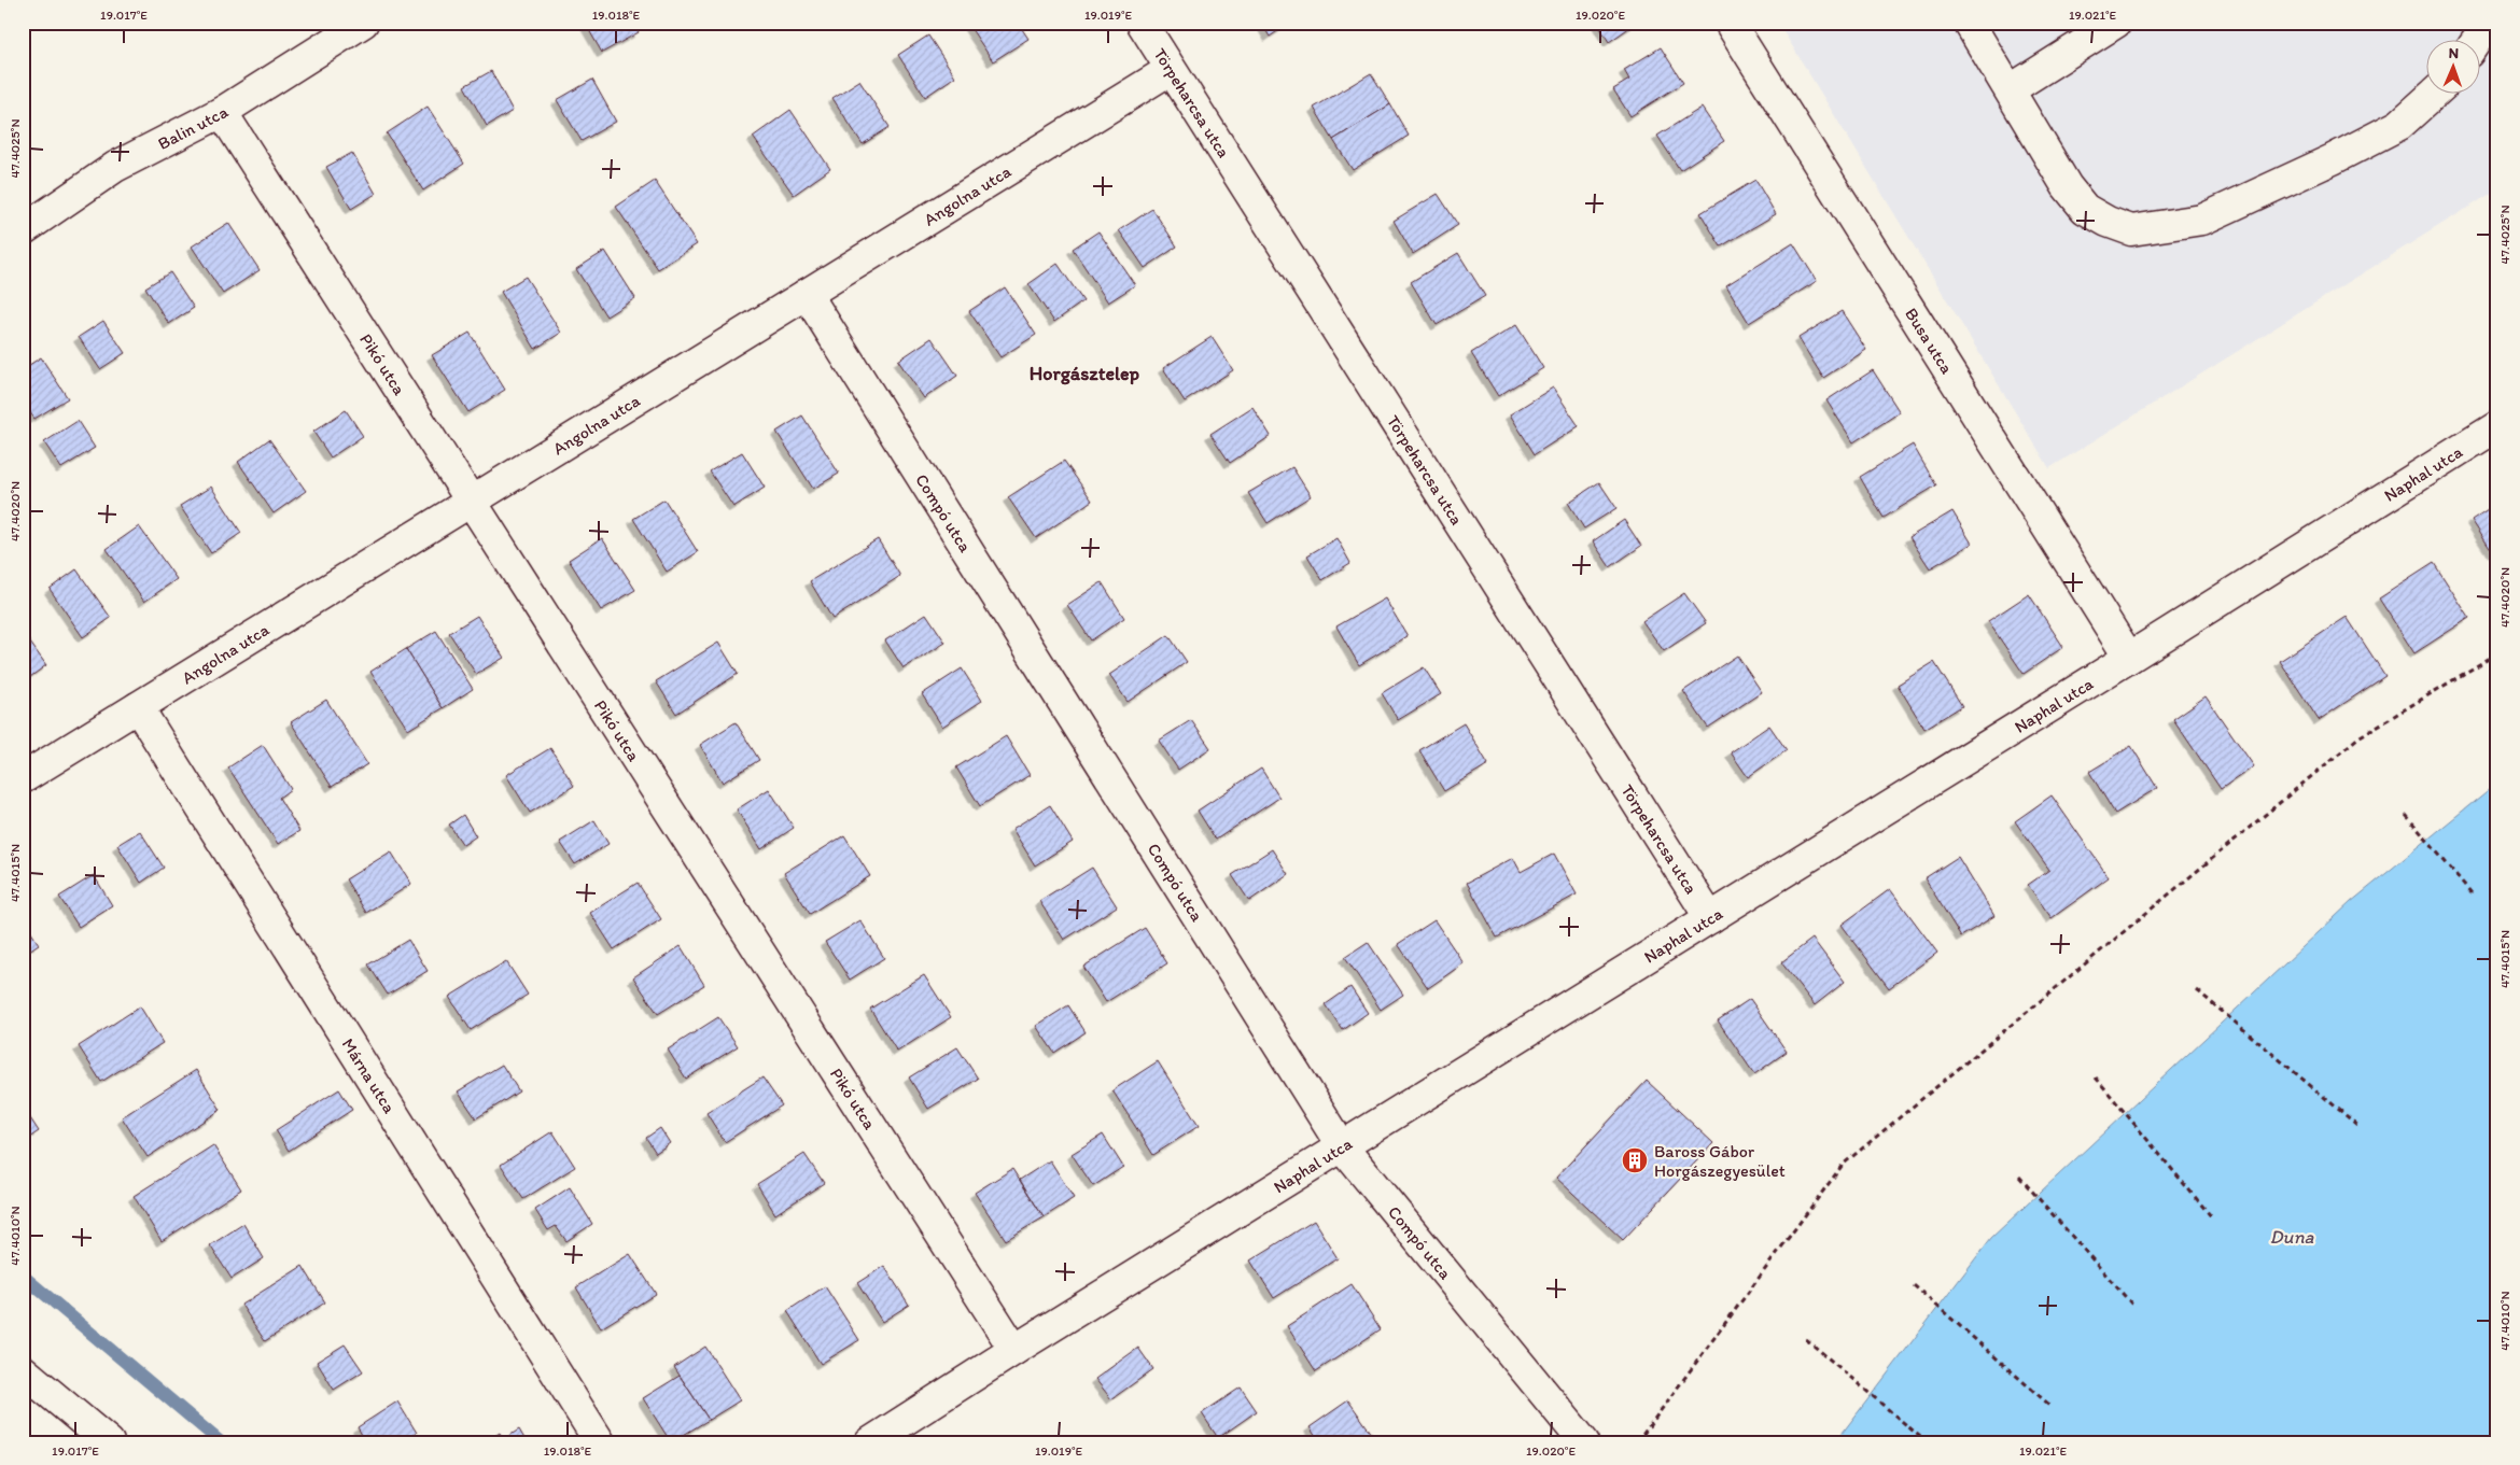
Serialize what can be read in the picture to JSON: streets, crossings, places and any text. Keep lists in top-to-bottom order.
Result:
{
  "streets": {
    "street": [
      "Törpeharcsa utca",
      "Balin utca",
      "Angolna utca",
      "Busa utca",
      "Pikó utca",
      "Naphal utca",
      "Compó utca",
      "Márna utca"
    ]
  },
  "crossings": [
    ["Törpeharcsa utca", "Angolna utca"],
    ["Törpeharcsa utca", "Naphal utca"],
    ["Balin utca", "Pikó utca"],
    ["Angolna utca", "Pikó utca"],
    ["Angolna utca", "Compó utca"],
    ["Angolna utca", "Márna utca"],
    ["Busa utca", "Naphal utca"],
    ["Pikó utca", "Naphal utca"],
    ["Naphal utca", "Compó utca"]
  ],
  "districts": ["Horgásztelep"],
  "water": ["Duna"],
  "places": {
    "building": ["Baross Gábor Horgászegyesület"]
  },
  "north": "top",
  "coordinates": [
    "19.017°E",
    "19.018°E",
    "19.019°E",
    "19.020°E",
    "19.021°E",
    "47.4025°N",
    "47.4020°N",
    "47.4015°N",
    "47.4010°N"
  ]
}
